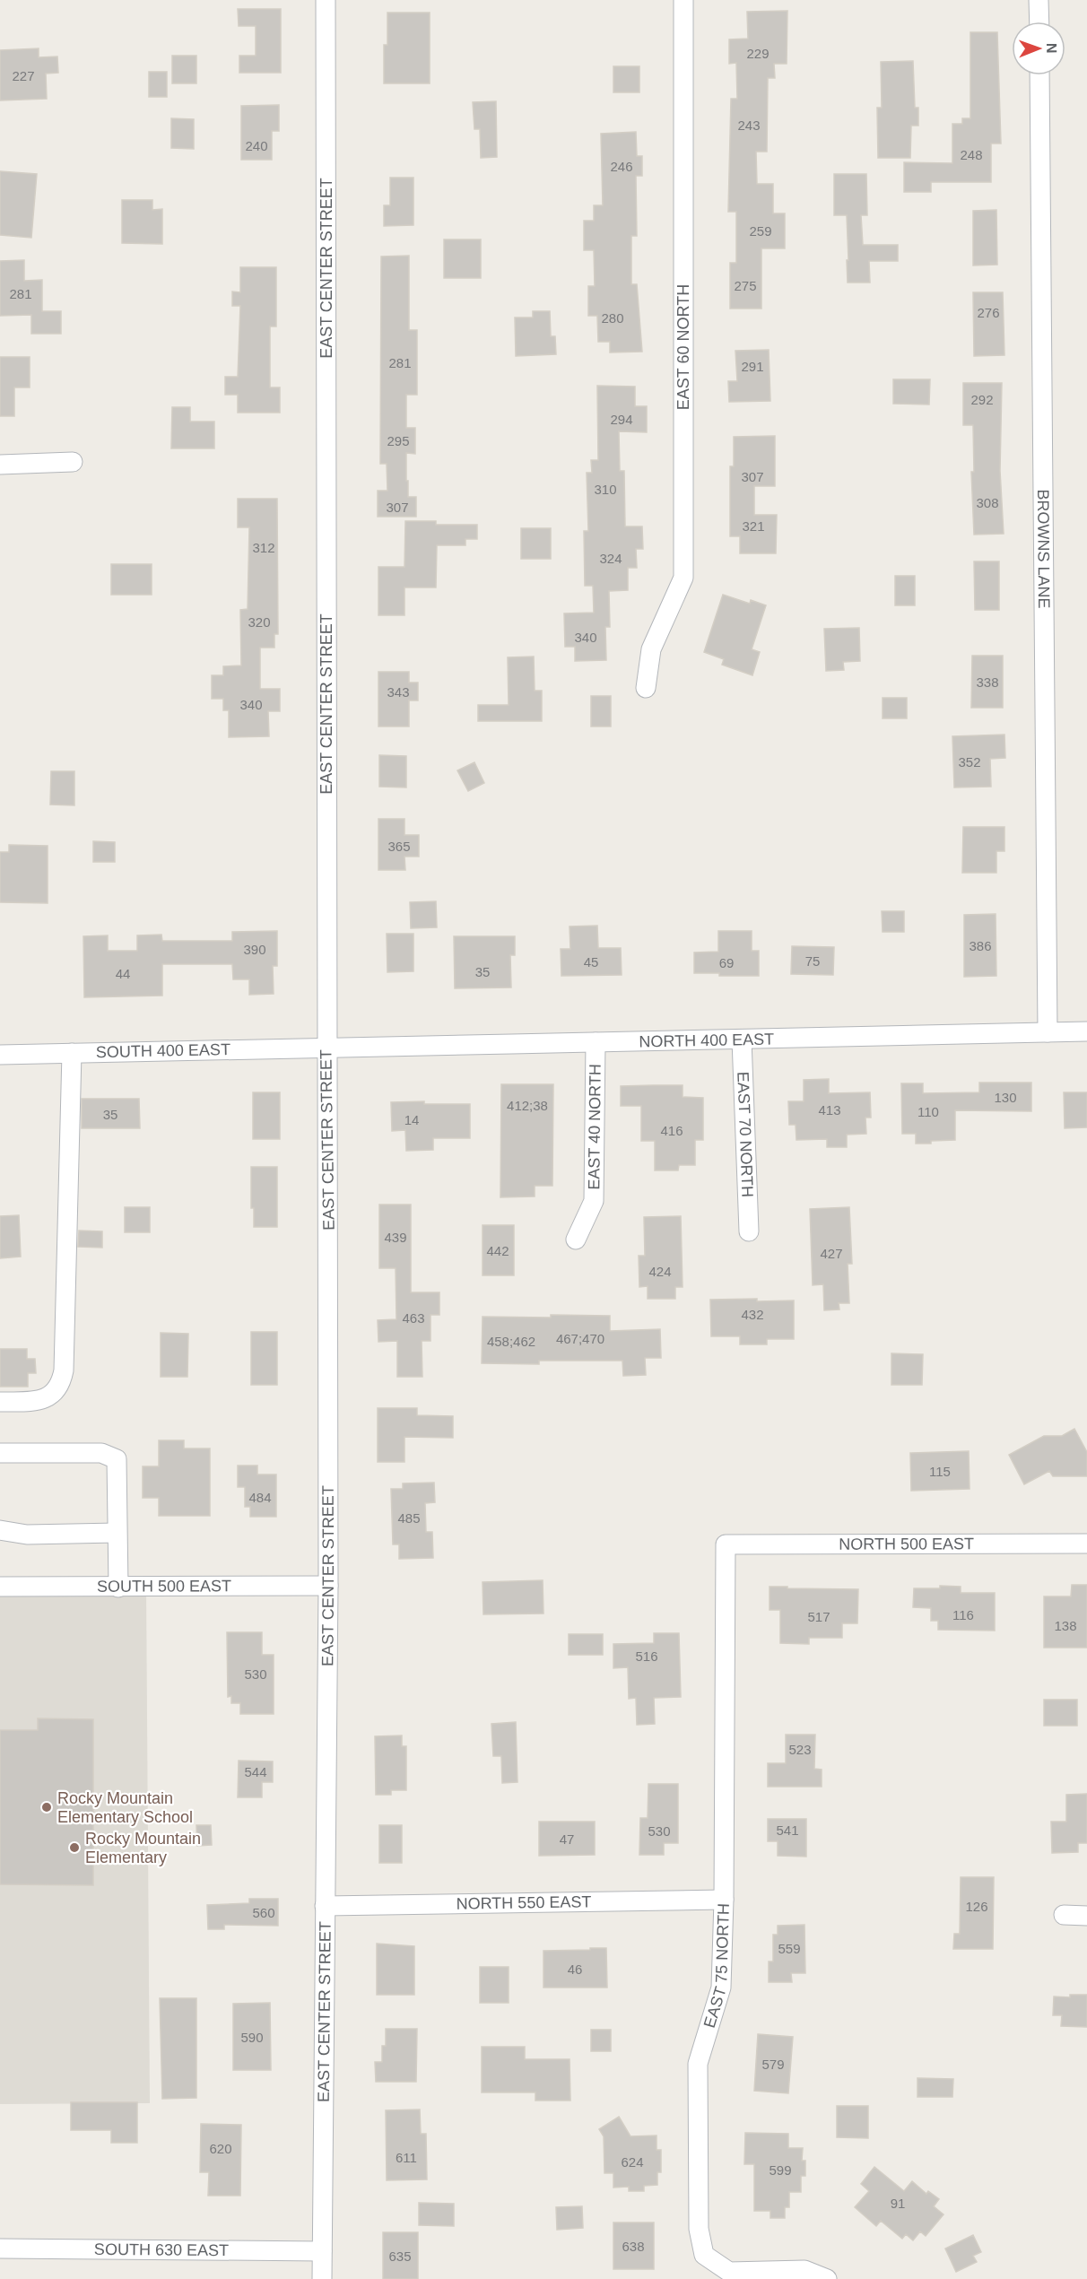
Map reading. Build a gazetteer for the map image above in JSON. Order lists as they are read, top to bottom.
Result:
{
  "streets": {
    "street": [
      "EAST CENTER STREET",
      "EAST 60 NORTH",
      "BROWNS LANE",
      "NORTH 400 EAST",
      "SOUTH 400 EAST",
      "EAST 40 NORTH",
      "EAST 70 NORTH",
      "NORTH 500 EAST",
      "SOUTH 500 EAST",
      "NORTH 550 EAST",
      "EAST 75 NORTH",
      "SOUTH 630 EAST"
    ]
  },
  "crossings": [
    ["EAST CENTER STREET", "NORTH 400 EAST"],
    ["EAST CENTER STREET", "SOUTH 400 EAST"],
    ["EAST CENTER STREET", "SOUTH 500 EAST"],
    ["EAST CENTER STREET", "NORTH 550 EAST"],
    ["EAST CENTER STREET", "SOUTH 630 EAST"],
    ["BROWNS LANE", "NORTH 400 EAST"],
    ["NORTH 400 EAST", "SOUTH 400 EAST"],
    ["NORTH 400 EAST", "EAST 40 NORTH"],
    ["NORTH 400 EAST", "EAST 70 NORTH"],
    ["NORTH 500 EAST", "EAST 75 NORTH"],
    ["NORTH 550 EAST", "EAST 75 NORTH"]
  ],
  "places": ["Rocky Mountain Elementary School", "Rocky Mountain Elementary"],
  "house_numbers": [
    "229",
    "227",
    "243",
    "240",
    "248",
    "246",
    "259",
    "275",
    "281",
    "276",
    "280",
    "281",
    "291",
    "292",
    "294",
    "295",
    "307",
    "310",
    "308",
    "307",
    "321",
    "312",
    "324",
    "320",
    "340",
    "338",
    "343",
    "340",
    "352",
    "365",
    "386",
    "390",
    "75",
    "45",
    "69",
    "35",
    "44",
    "130",
    "412;38",
    "413",
    "110",
    "35",
    "14",
    "416",
    "439",
    "442",
    "427",
    "424",
    "432",
    "463",
    "467;470",
    "458;462",
    "115",
    "484",
    "485",
    "116",
    "517",
    "138",
    "516",
    "530",
    "523",
    "544",
    "541",
    "530",
    "47",
    "126",
    "560",
    "559",
    "46",
    "590",
    "579",
    "620",
    "611",
    "624",
    "599",
    "91",
    "638",
    "635"
  ],
  "north": "right"
}
